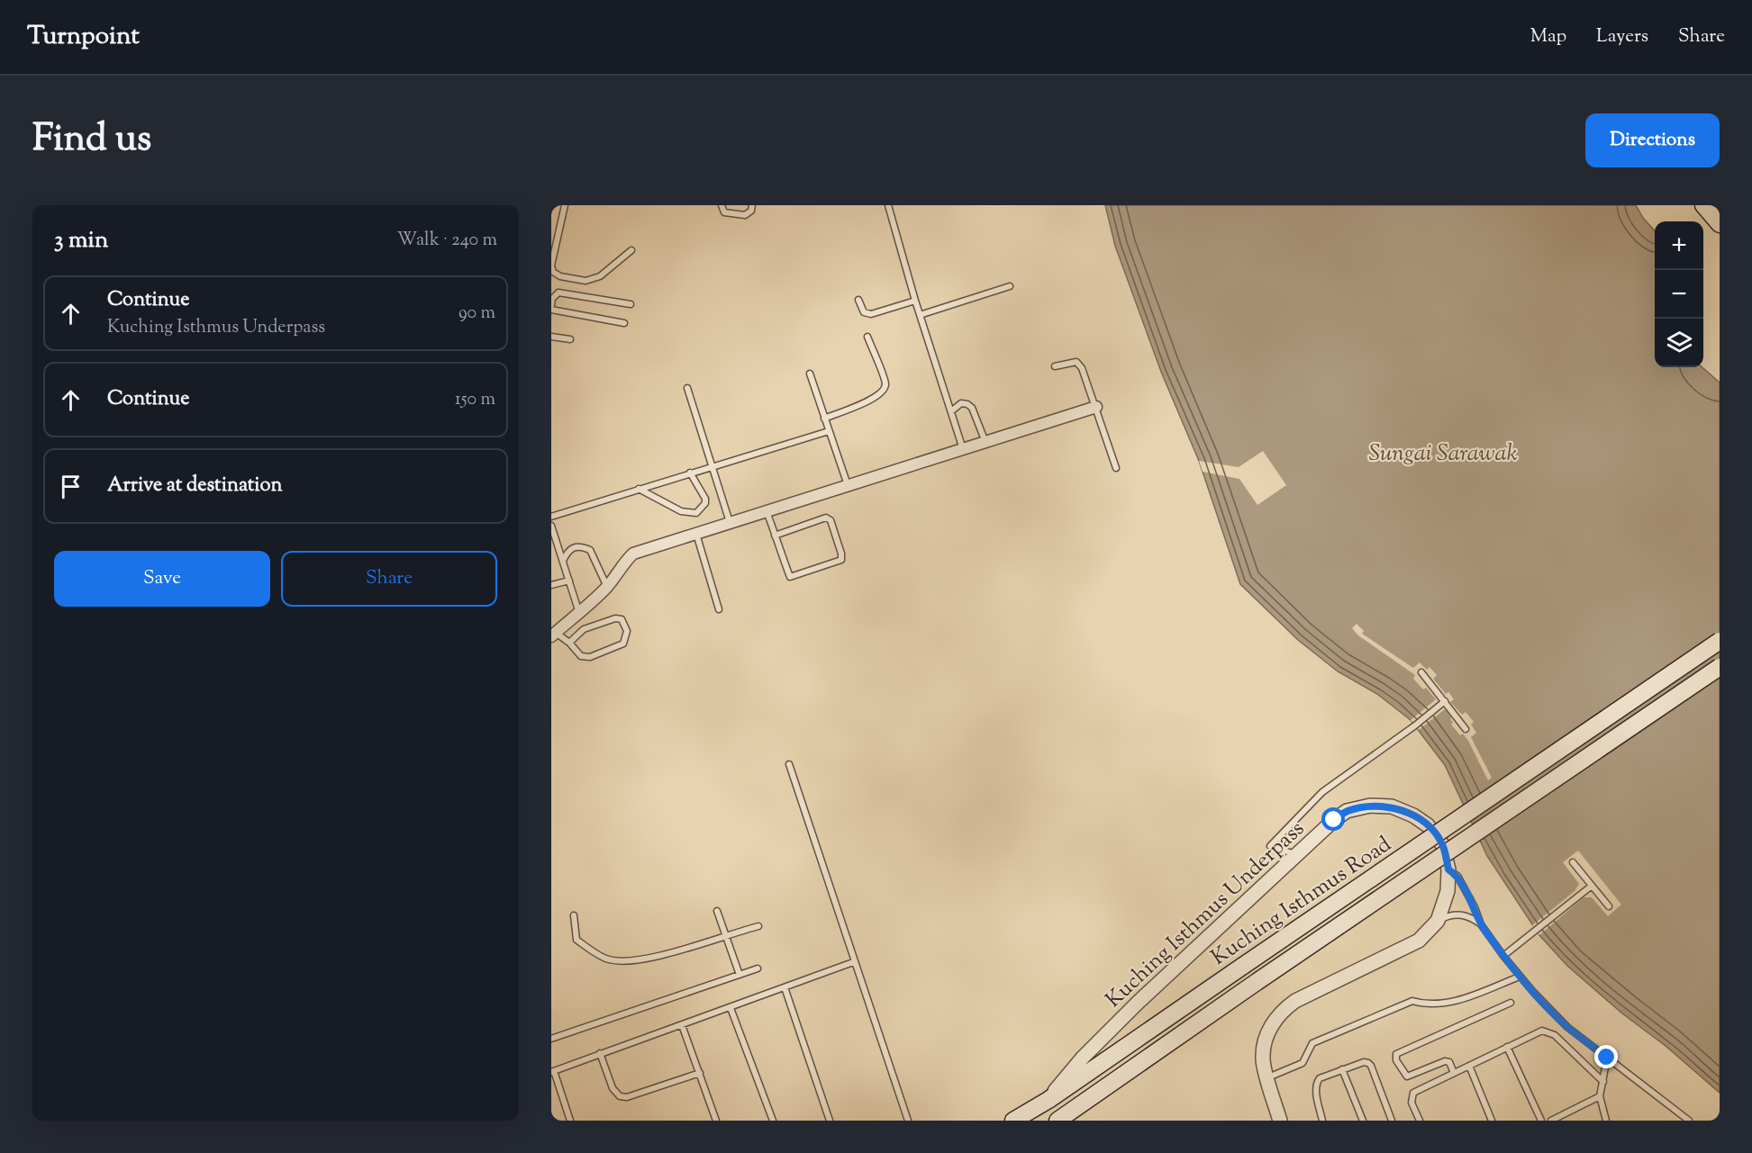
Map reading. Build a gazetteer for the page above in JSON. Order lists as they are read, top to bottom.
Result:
{
  "streets": {
    "main road": ["Kuching Isthmus Road"],
    "street": ["Kuching Isthmus Underpass"]
  },
  "crossings": [
    ["Kuching Isthmus Road", "Kuching Isthmus Underpass"]
  ],
  "water": ["Sungai Sarawak"],
  "page": {
    "header": "Turnpoint",
    "nav": ["Map", "Layers", "Share"],
    "title": "Find us",
    "buttons": [
      "Directions",
      ["Save", "Share"]
    ],
    "heading": ["3 min", "Walk · 240 m"],
    "map_buttons": ["+", "−"],
    "list": [
      ["Continue", "Kuching Isthmus Underpass", "90 m"],
      ["Continue", "150 m"],
      "Arrive at destination"
    ]
  }
}
